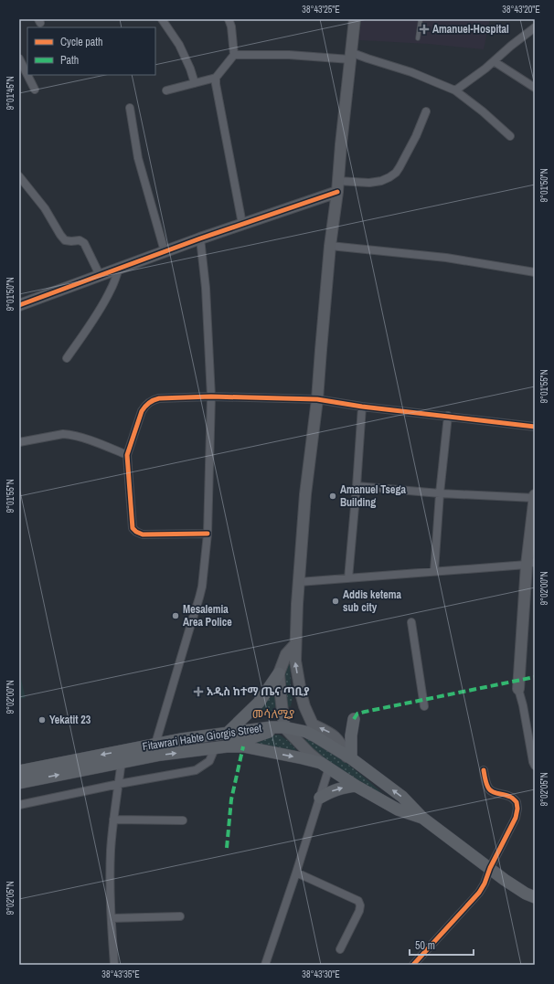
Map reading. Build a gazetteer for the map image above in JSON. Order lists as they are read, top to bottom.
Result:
{
  "streets": {
    "main road": ["Fitawrari Habte Giorgis Street"]
  },
  "districts": ["መሳለሚያ"],
  "places": {
    "health": ["Amanuel-Hospital", "አዲስ ከተማ ጤና ጣቢያ"],
    "other": [
      "Amanuel Tsega Building",
      "Addis ketema sub city",
      "Mesalemia Area Police",
      "Yekatit 23"
    ]
  },
  "legend": ["Cycle path", "Path"],
  "scale_bar": "50 m",
  "coordinates": [
    "38°43'25\"E",
    "38°43'20\"E",
    "9°01'45\"N",
    "9°01'50\"N",
    "9°01'55\"N",
    "9°02'00\"N",
    "9°02'05\"N",
    "38°43'35\"E",
    "38°43'30\"E"
  ]
}
